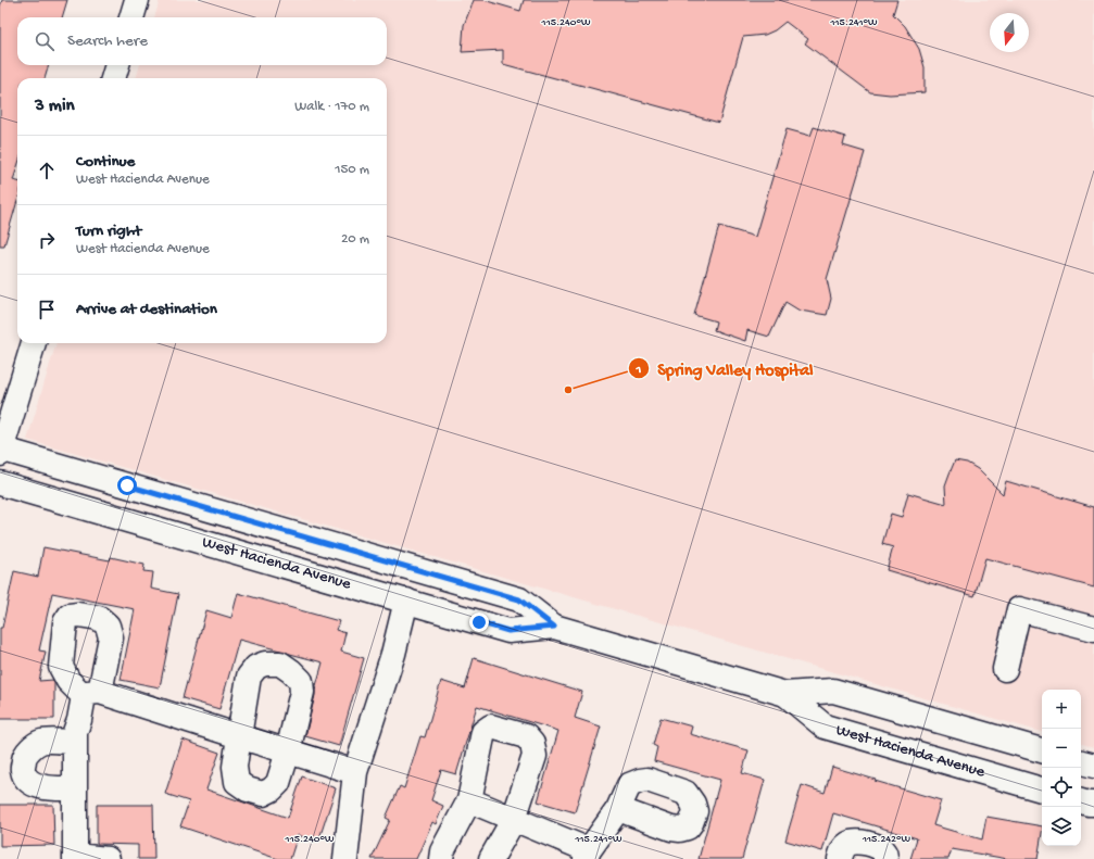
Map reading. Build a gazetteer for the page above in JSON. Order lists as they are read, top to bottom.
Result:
{
  "streets": {
    "main road": ["West Hacienda Avenue"]
  },
  "places": ["Spring Valley Hospital"],
  "north": "bottom",
  "page": {
    "search": "Search here",
    "heading": ["3 min", "Walk · 170 m"],
    "list": [
      ["Continue", "West Hacienda Avenue", "150 m"],
      ["Turn right", "West Hacienda Avenue", "20 m"],
      "Arrive at destination"
    ],
    "map_buttons": ["+", "−"]
  },
  "coordinates": ["115.240°W", "115.241°W", "115.242°W"]
}
